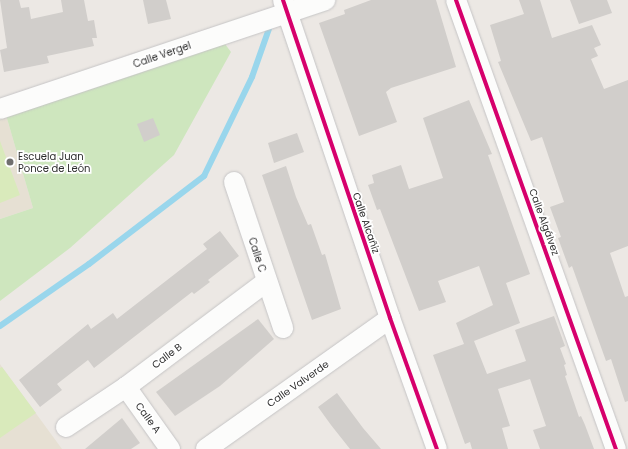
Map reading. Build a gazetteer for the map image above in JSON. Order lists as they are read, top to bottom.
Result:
{
  "streets": {
    "street": [
      "Calle Vergel",
      "Calle Algálvez",
      "Calle Alcañiz",
      "Calle C",
      "Calle B",
      "Calle Valverde",
      "Calle A"
    ]
  },
  "crossings": [
    ["Calle Vergel", "Calle Alcañiz"],
    ["Calle Alcañiz", "Calle Valverde"],
    ["Calle C", "Calle B"],
    ["Calle B", "Calle A"]
  ],
  "places": ["Escuela Juan Ponce de León"]
}
